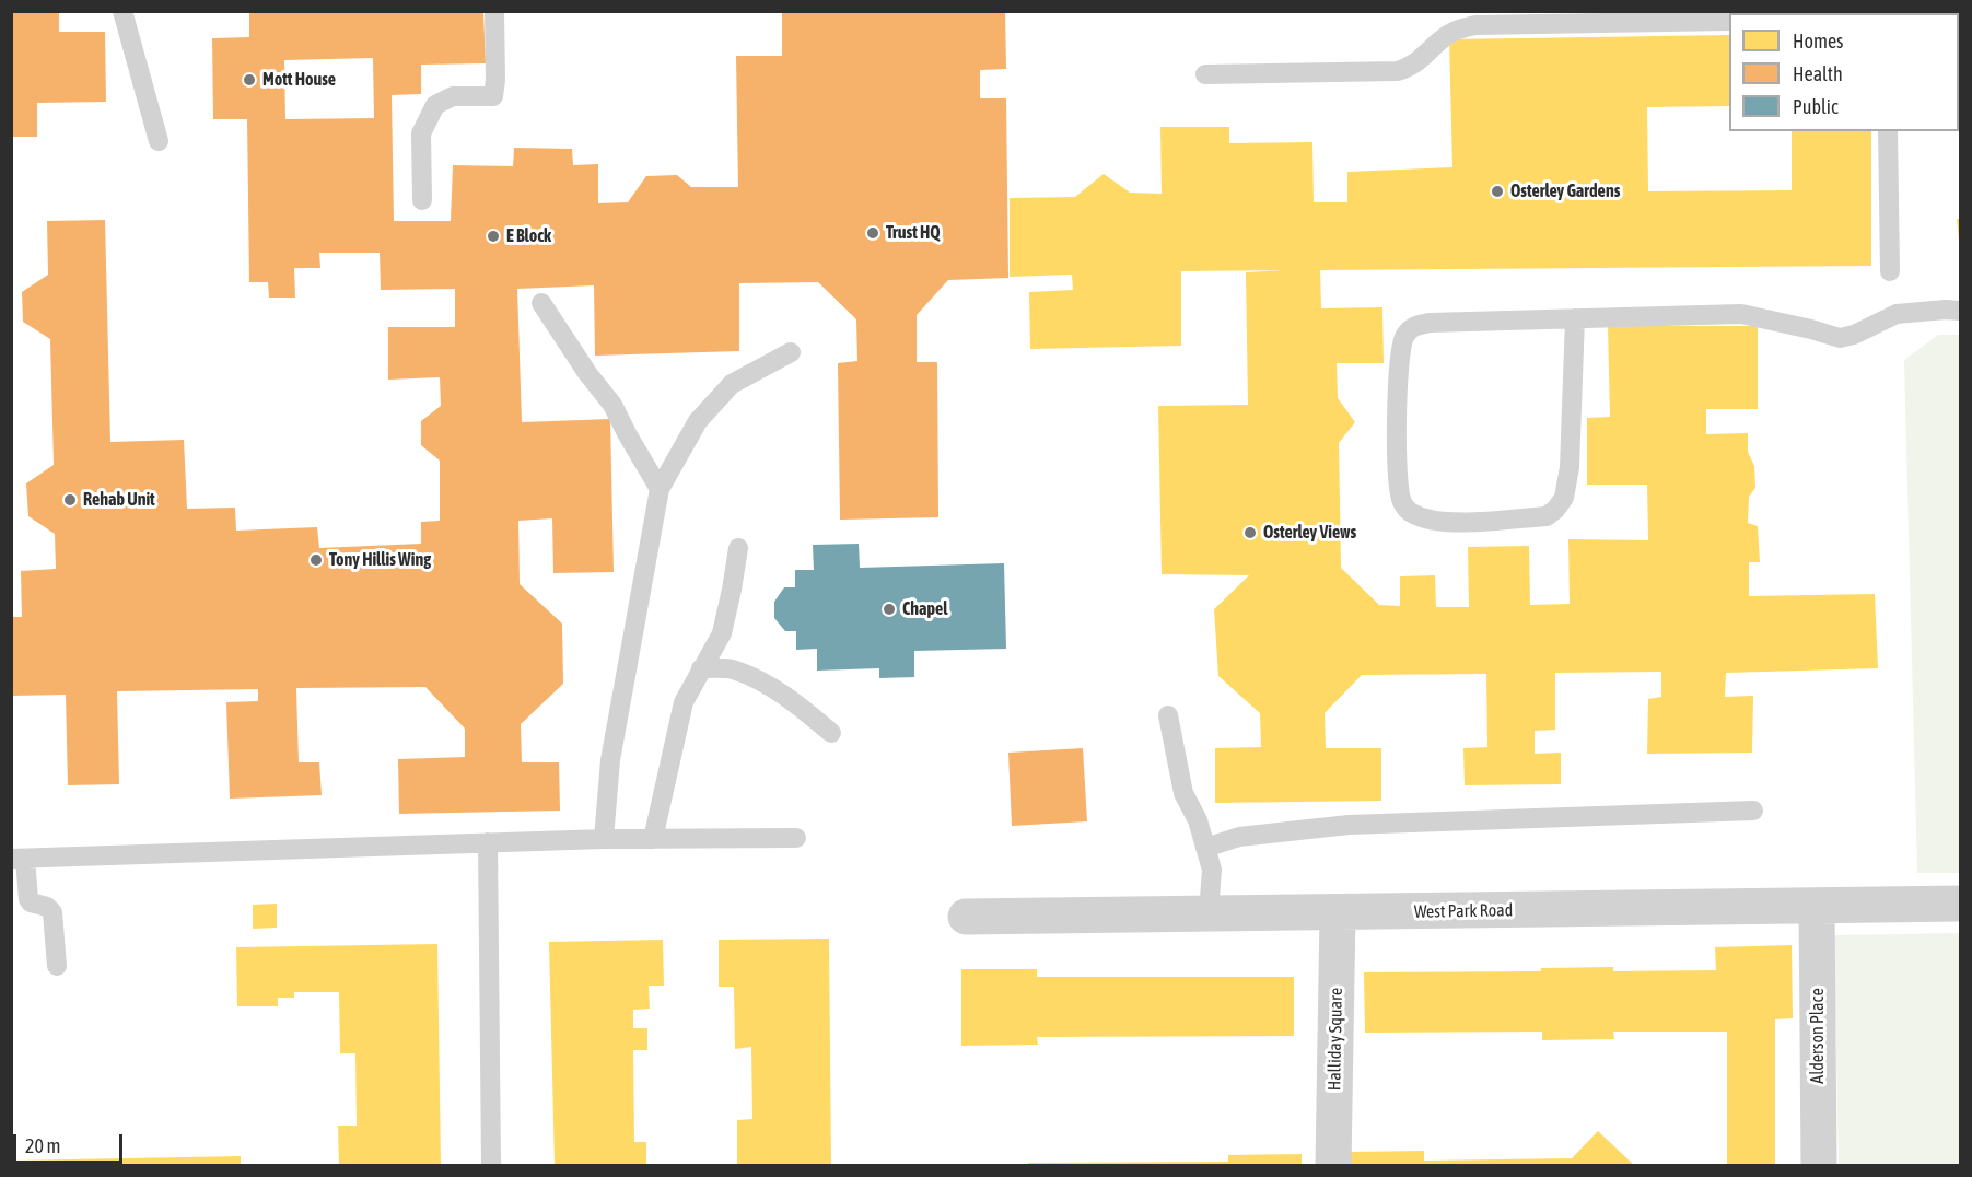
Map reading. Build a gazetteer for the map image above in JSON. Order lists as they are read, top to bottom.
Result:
{
  "streets": {
    "street": ["West Park Road", "Alderson Place", "Halliday Square"]
  },
  "crossings": [
    ["West Park Road", "Alderson Place"],
    ["West Park Road", "Halliday Square"]
  ],
  "places": [
    "Mott House",
    "Osterley Gardens",
    "Trust HQ",
    "E Block",
    "Rehab Unit",
    "Osterley Views",
    "Tony Hillis Wing",
    "Chapel"
  ],
  "legend": ["Homes", "Health", "Public"],
  "scale_bar": "20 m"
}
